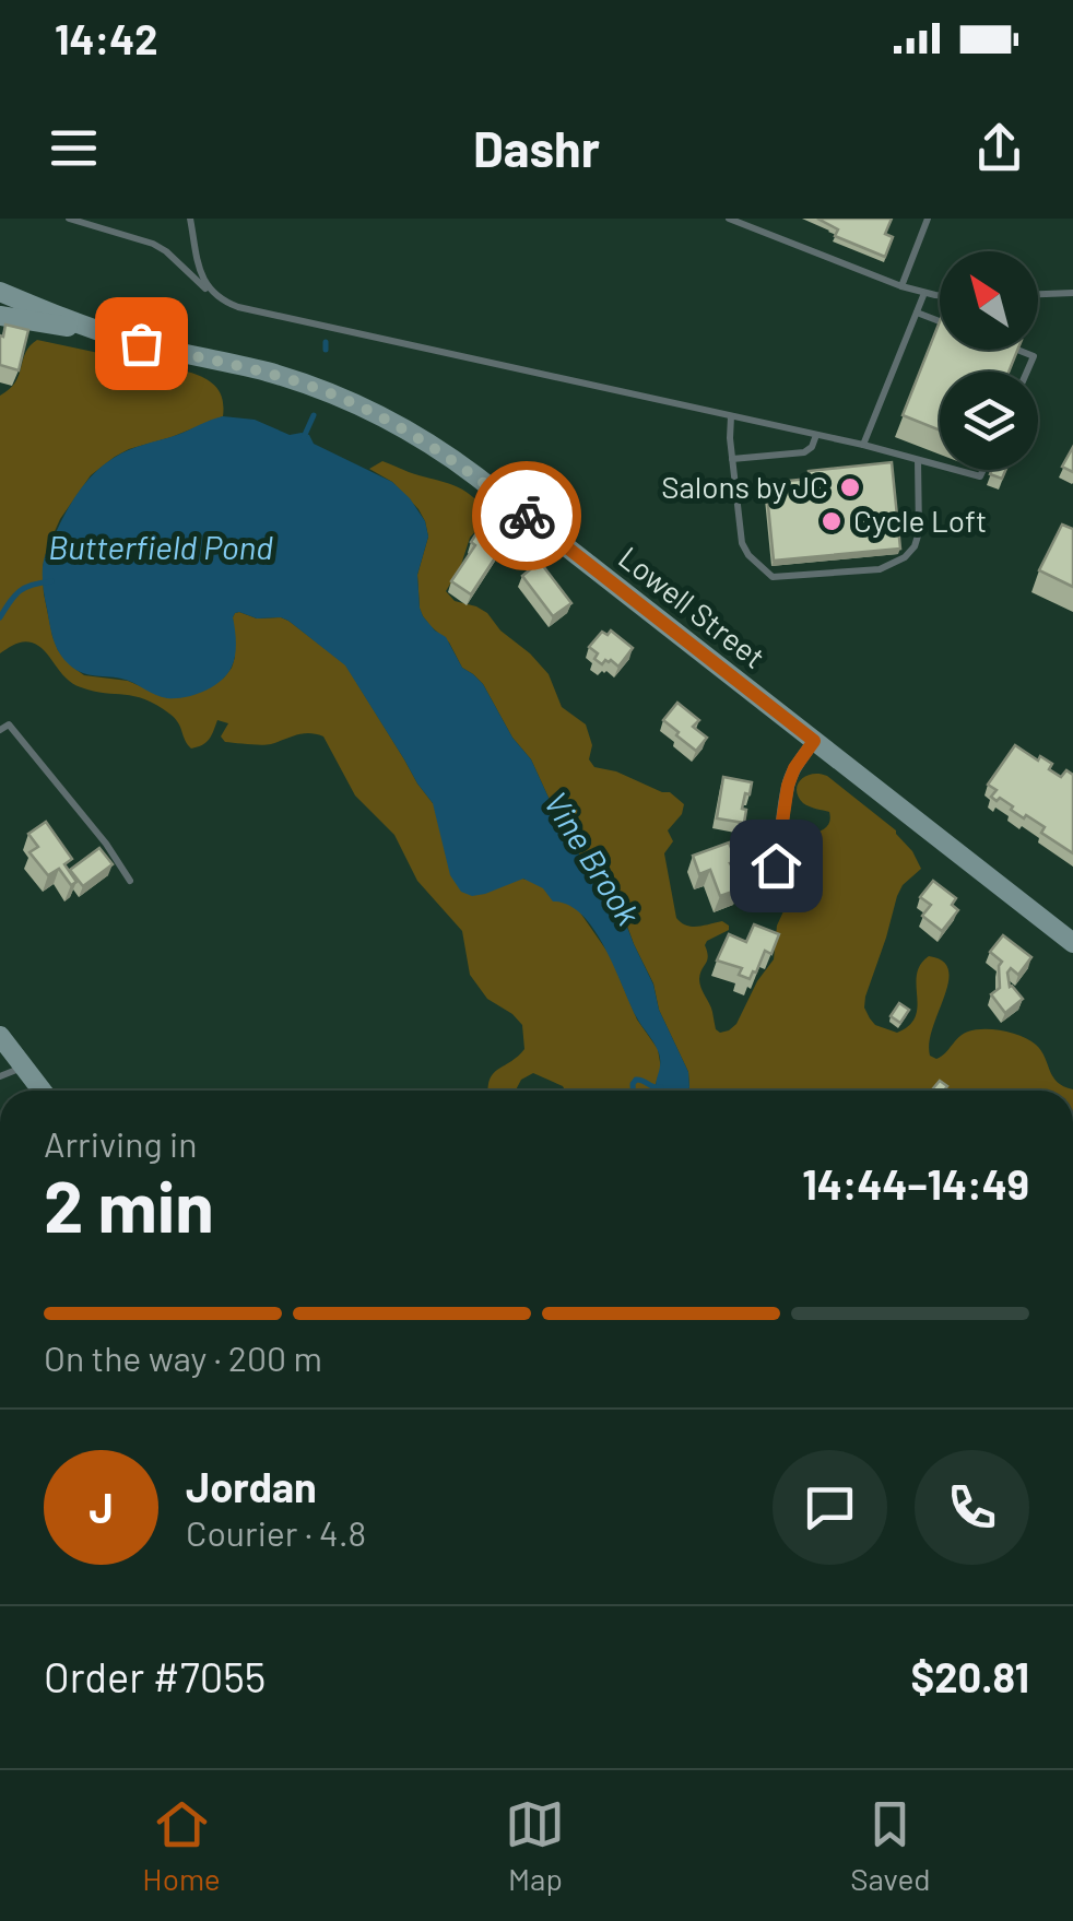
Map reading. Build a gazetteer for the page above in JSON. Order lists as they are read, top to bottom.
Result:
{
  "streets": {
    "main road": ["Lowell Street"]
  },
  "water": ["Butterfield Pond", "Vine Brook"],
  "places": ["Salons by JC", "Cycle Loft"],
  "north": "top left",
  "page": {
    "status": "14:42",
    "header": "Dashr",
    "heading": ["2 min", "Arriving in", "14:44–14:49"],
    "panel": [
      "Jordan",
      "Courier · 4.8",
      "Order #7055",
      "$20.81"
    ],
    "bar": "On the way · 200 m",
    "round": "J",
    "tabs": ["Home", "Map", "Saved"]
  }
}
